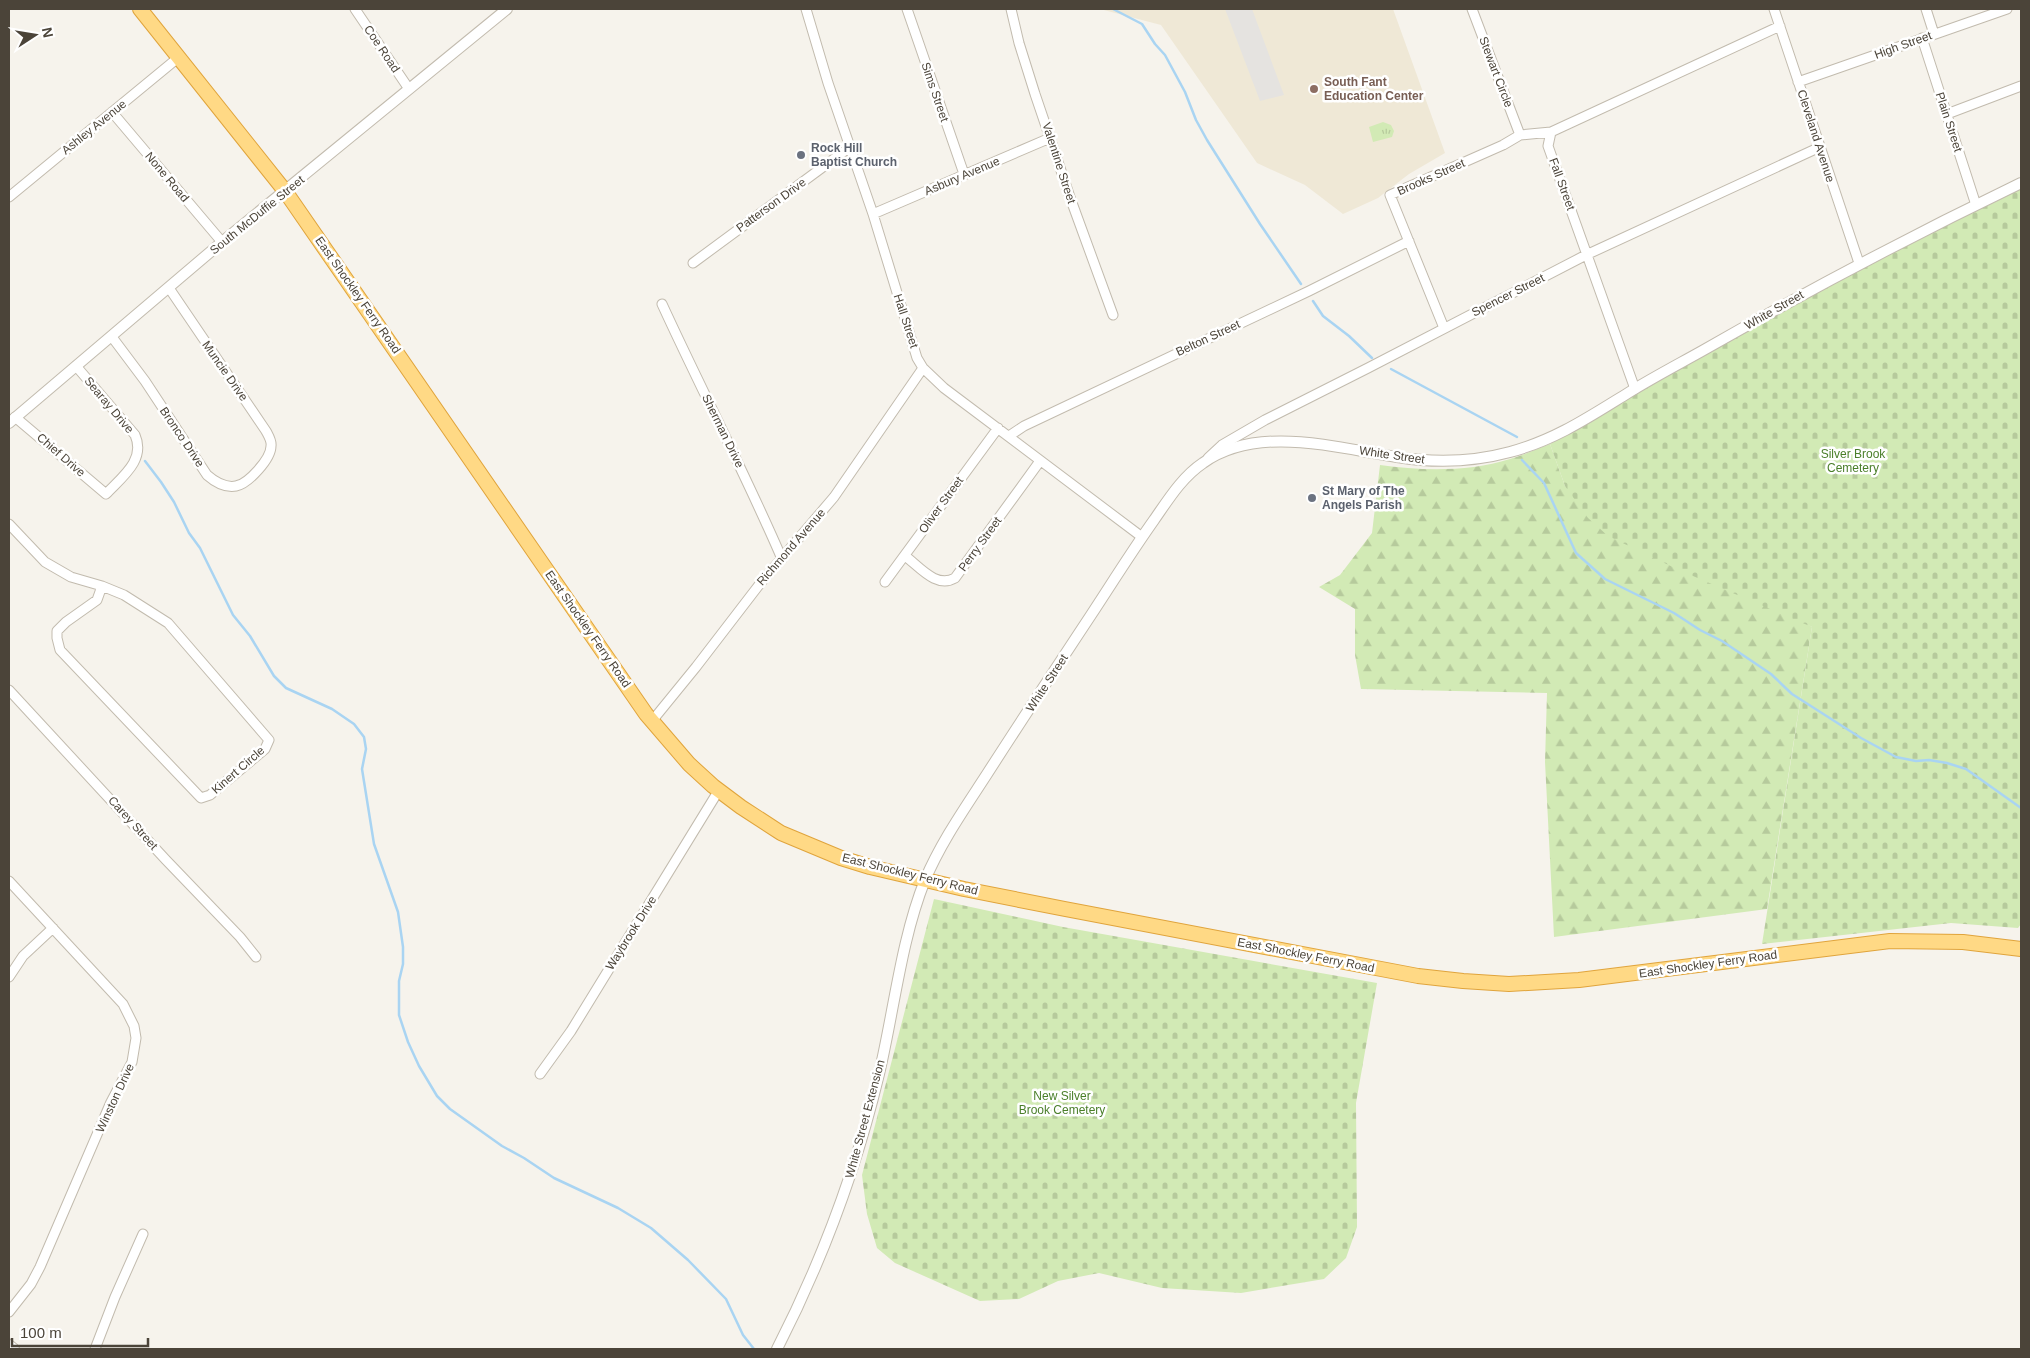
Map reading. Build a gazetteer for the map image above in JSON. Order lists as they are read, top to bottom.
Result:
{
  "streets": {
    "highway": ["East Shockley Ferry Road"],
    "street": [
      "High Street",
      "Coe Road",
      "Stewart Circle",
      "Sims Street",
      "Plain Street",
      "Ashley Avenue",
      "Cleveland Avenue",
      "Valentine Street",
      "Asbury Avenue",
      "None Road",
      "Brooks Street",
      "Fall Street",
      "Patterson Drive",
      "South McDuffie Street",
      "Spencer Street",
      "White Street",
      "Hall Street",
      "Belton Street",
      "Muncie Drive",
      "Searay Drive",
      "Sherman Drive",
      "Bronco Drive",
      "Chief Drive",
      "Oliver Street",
      "Perry Street",
      "Richmond Avenue",
      "Kinert Circle",
      "Carey Street",
      "Waybrook Drive",
      "Winston Drive",
      "White Street Extension"
    ]
  },
  "crossings": [
    ["High Street", "Plain Street"],
    ["High Street", "Cleveland Avenue"],
    ["Coe Road", "South McDuffie Street"],
    ["Stewart Circle", "Brooks Street"],
    ["Sims Street", "Asbury Avenue"],
    ["Plain Street", "White Street"],
    ["Ashley Avenue", "None Road"],
    ["Ashley Avenue", "East Shockley Ferry Road"],
    ["Cleveland Avenue", "Spencer Street"],
    ["Cleveland Avenue", "White Street"],
    ["Valentine Street", "Asbury Avenue"],
    ["Asbury Avenue", "Hall Street"],
    ["None Road", "South McDuffie Street"],
    ["Brooks Street", "Fall Street"],
    ["Brooks Street", "Spencer Street"],
    ["Brooks Street", "Belton Street"],
    ["Fall Street", "Spencer Street"],
    ["Fall Street", "White Street"],
    ["Patterson Drive", "Hall Street"],
    ["South McDuffie Street", "East Shockley Ferry Road"],
    ["South McDuffie Street", "Muncie Drive"],
    ["South McDuffie Street", "Searay Drive"],
    ["South McDuffie Street", "Bronco Drive"],
    ["South McDuffie Street", "Chief Drive"],
    ["East Shockley Ferry Road", "White Street"],
    ["East Shockley Ferry Road", "Richmond Avenue"],
    ["East Shockley Ferry Road", "Waybrook Drive"],
    ["East Shockley Ferry Road", "White Street Extension"],
    ["Spencer Street", "White Street"],
    ["White Street", "Hall Street"],
    ["White Street", "White Street Extension"],
    ["Hall Street", "Belton Street"],
    ["Hall Street", "Oliver Street"],
    ["Hall Street", "Perry Street"],
    ["Hall Street", "Richmond Avenue"],
    ["Muncie Drive", "Bronco Drive"],
    ["Searay Drive", "Chief Drive"],
    ["Sherman Drive", "Richmond Avenue"],
    ["Oliver Street", "Perry Street"]
  ],
  "parks": ["Silver Brook Cemetery", "New Silver Brook Cemetery"],
  "places": ["South Fant Education Center", "Rock Hill Baptist Church", "St Mary of The Angels Parish"],
  "scale_bar": "100 m",
  "north": "right"
}
